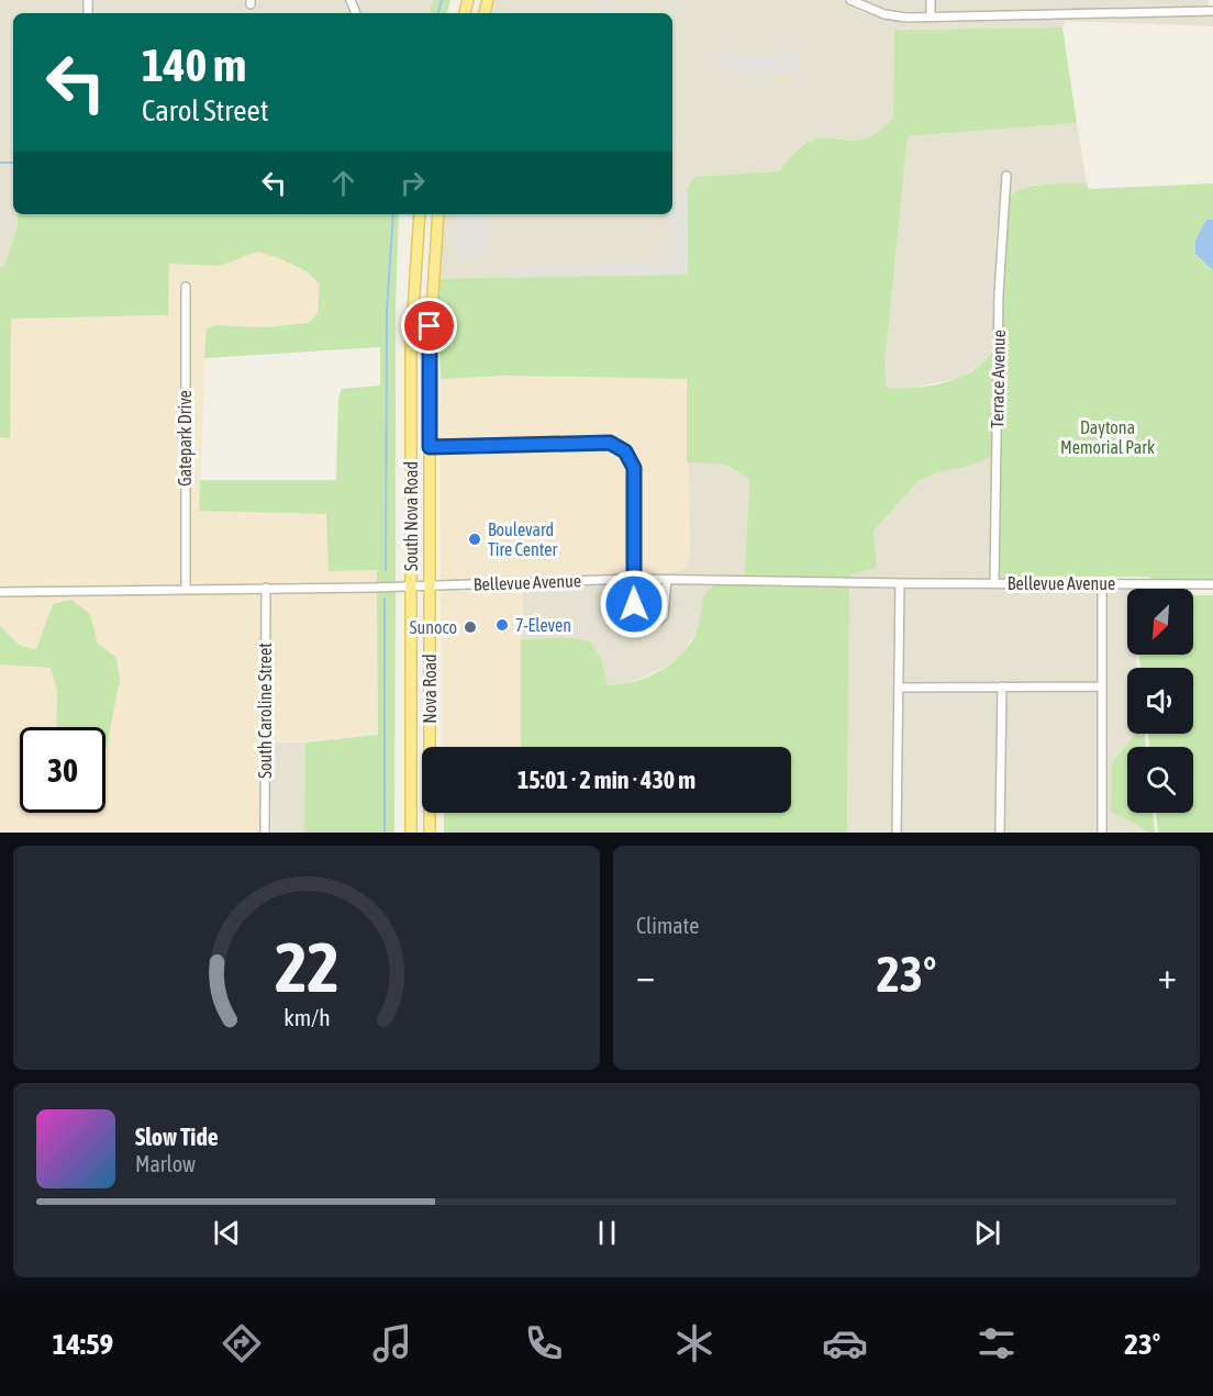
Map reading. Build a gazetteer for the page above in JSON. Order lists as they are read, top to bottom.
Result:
{
  "streets": {
    "main road": ["South Nova Road", "Nova Road"],
    "street": [
      "Terrace Avenue",
      "Gatepark Drive",
      "Bellevue Avenue",
      "South Caroline Street"
    ]
  },
  "crossings": [
    ["Terrace Avenue", "Bellevue Avenue"],
    ["Gatepark Drive", "Bellevue Avenue"],
    ["South Nova Road", "Bellevue Avenue"],
    ["South Nova Road", "Nova Road"],
    ["Bellevue Avenue", "Nova Road"],
    ["Bellevue Avenue", "South Caroline Street"]
  ],
  "parks": ["Daytona Memorial Park"],
  "places": ["Boulevard Tire Center", "7-Eleven", "Sunoco"],
  "north": "bottom left",
  "page": {
    "turn": ["140 m", "Carol Street"],
    "limit": "30",
    "trip": "15:01 · 2 min · 430 m",
    "tile": "Climate",
    "heat": ["−", "23°", "+"],
    "song": ["Slow Tide", "Marlow"],
    "tabs": ["14:59", "23°"],
    "gauge": ["22", "km/h"]
  }
}
